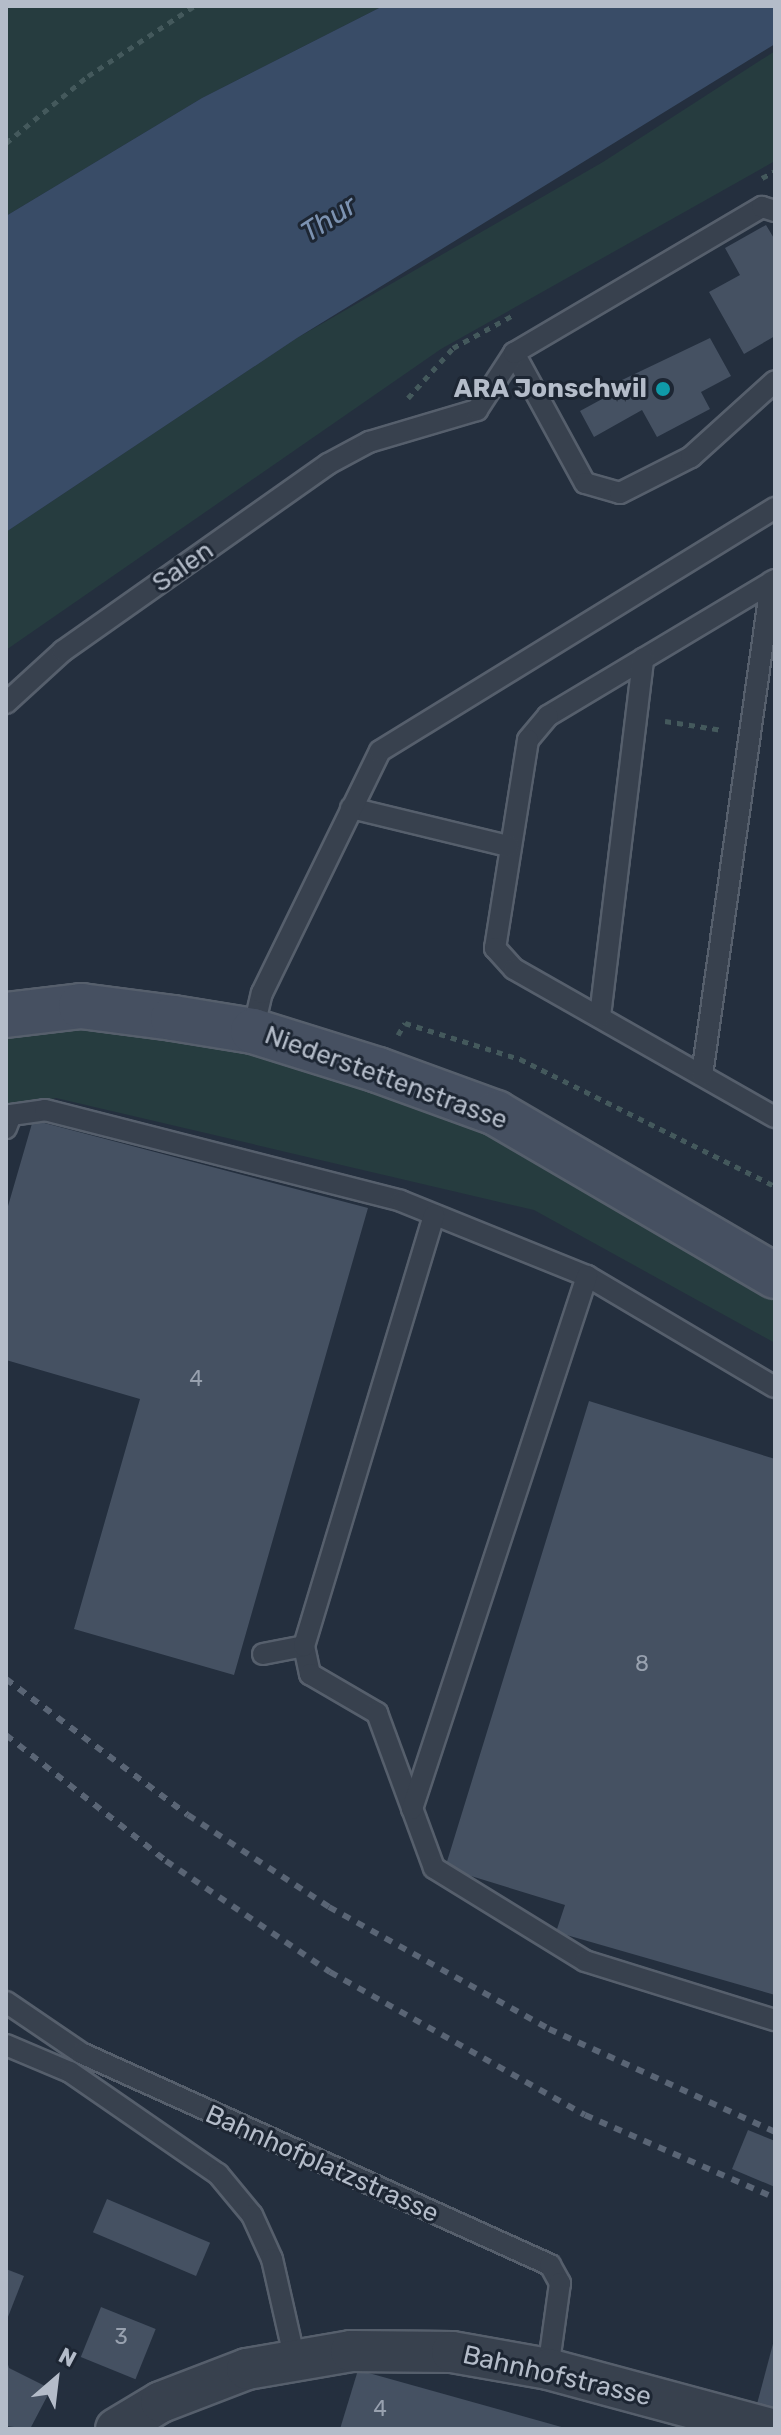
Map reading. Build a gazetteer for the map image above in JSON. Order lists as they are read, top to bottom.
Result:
{
  "streets": {
    "street": ["Niederstettenstrasse", "Bahnhofstrasse"],
    "lane": ["Salen", "Bahnhofplatzstrasse"]
  },
  "crossings": [
    ["Bahnhofplatzstrasse", "Bahnhofstrasse"]
  ],
  "water": ["Thur"],
  "places": ["ARA Jonschwil"],
  "house_numbers": [
    "4",
    "8",
    "3",
    "4"
  ],
  "north": "top right"
}
